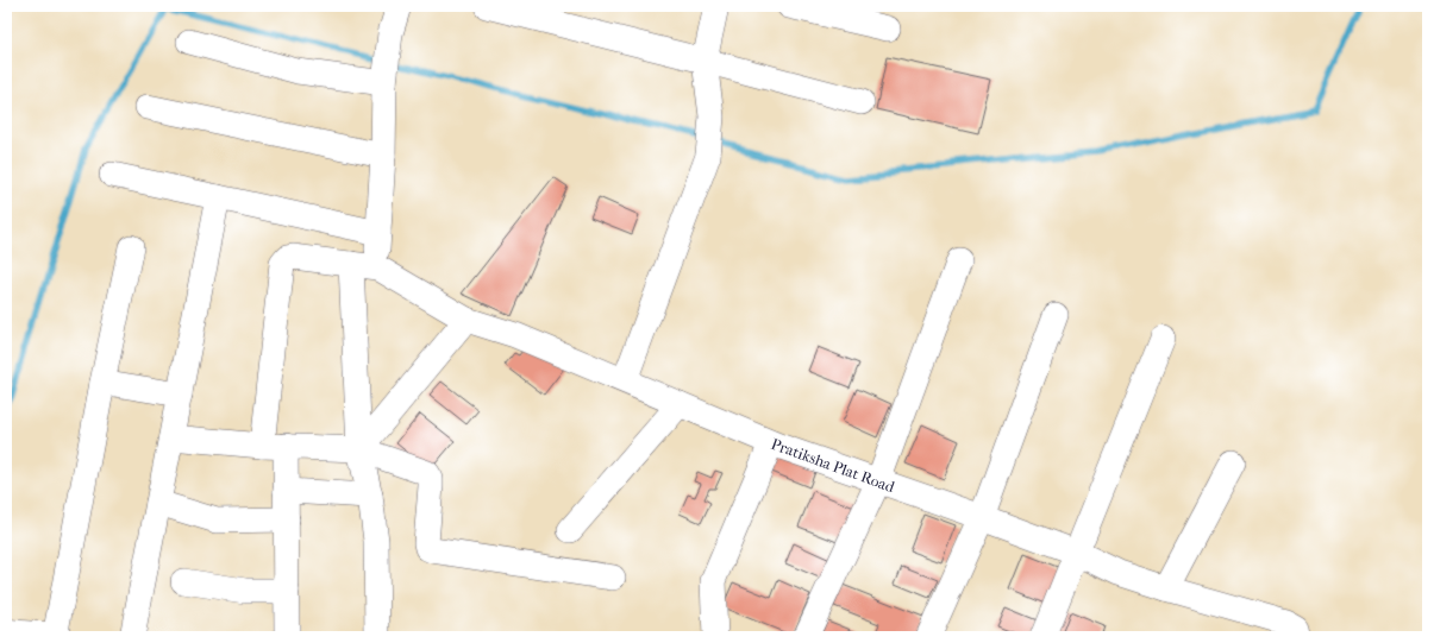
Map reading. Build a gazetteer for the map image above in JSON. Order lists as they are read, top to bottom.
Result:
{
  "streets": {
    "street": ["Pratiksha Plat Road"]
  }
}
